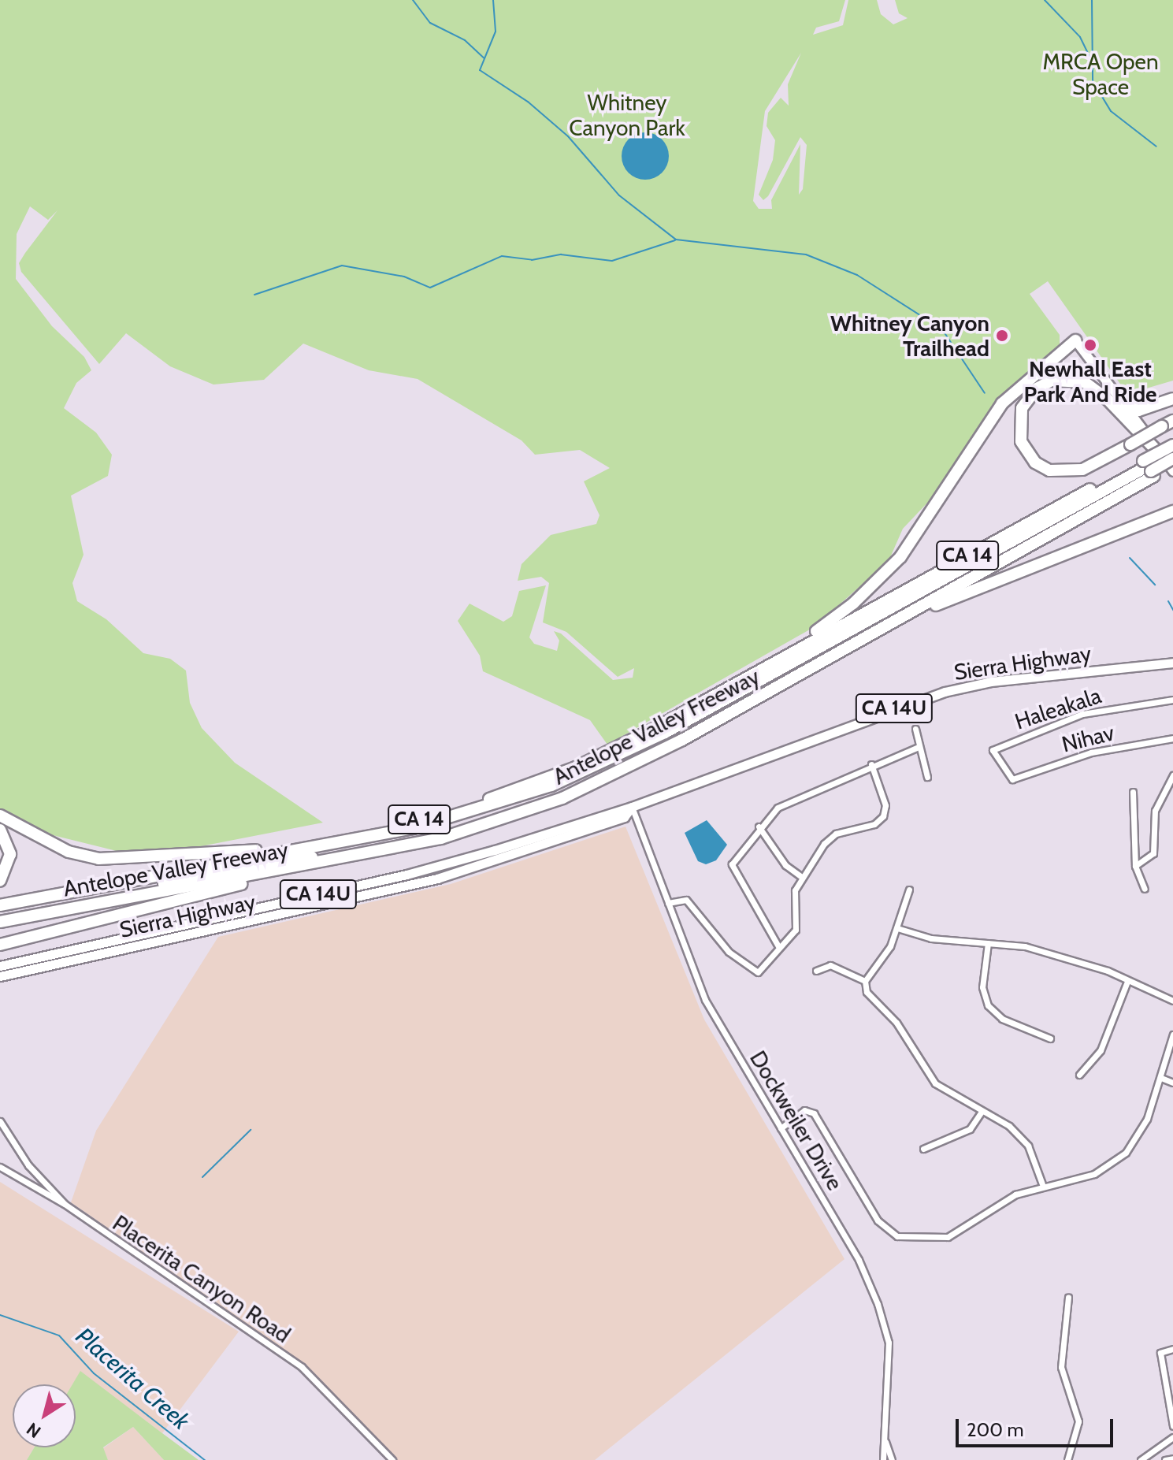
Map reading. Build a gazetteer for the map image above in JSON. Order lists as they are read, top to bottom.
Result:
{
  "streets": {
    "highway": ["CA 14", "Antelope Valley Freeway"],
    "main road": ["Sierra Highway", "CA 14U"],
    "street": [
      "Haleakala",
      "Nihav",
      "Dockweiler Drive",
      "Placerita Canyon Road"
    ]
  },
  "crossings": [
    ["Sierra Highway", "Dockweiler Drive"],
    ["Haleakala", "Nihav"]
  ],
  "water": ["Placerita Creek"],
  "parks": ["MRCA Open Space", "Whitney Canyon Park"],
  "places": ["Whitney Canyon Trailhead", "Newhall East Park And Ride"],
  "scale_bar": "200 m",
  "north": "bottom left"
}
